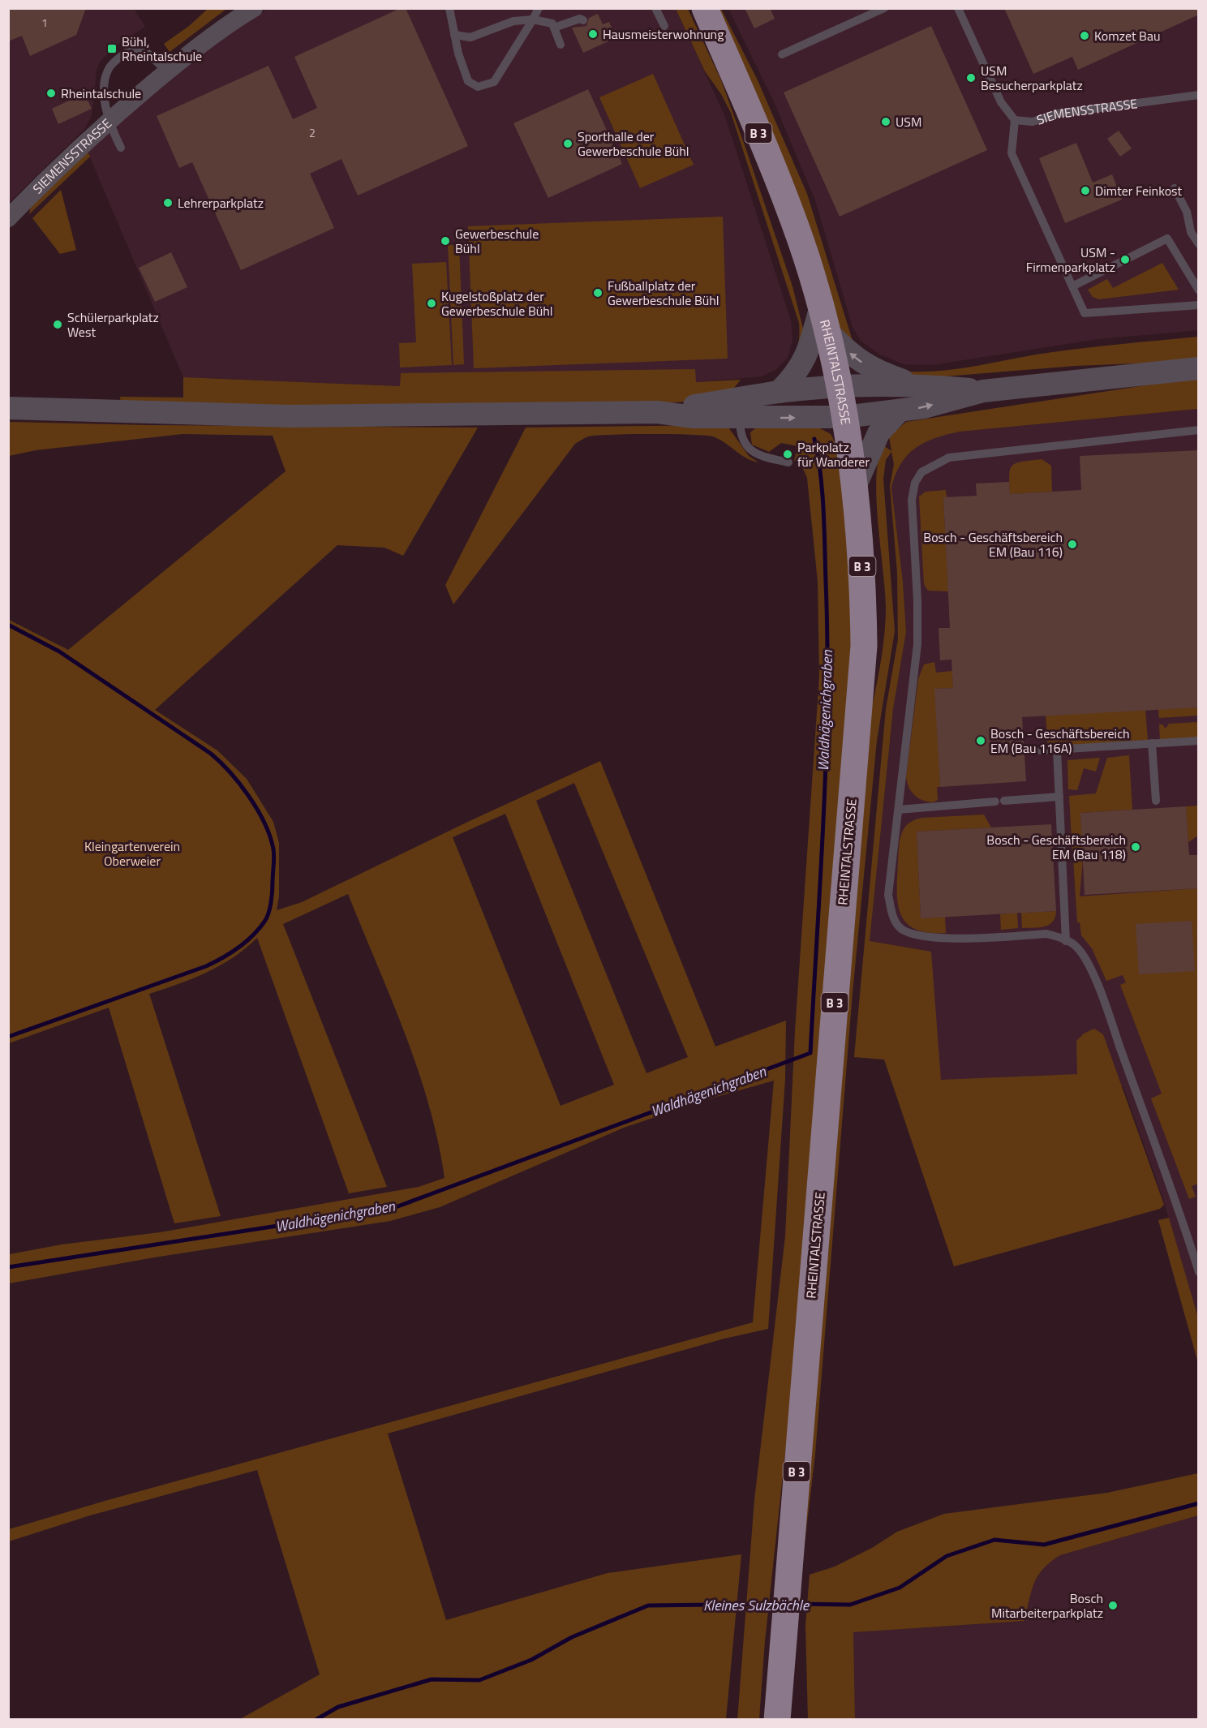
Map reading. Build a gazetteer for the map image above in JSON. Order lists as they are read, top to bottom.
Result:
{
  "streets": {
    "main road": ["B 3", "RHEINTALSTRASSE"],
    "street": ["SIEMENSSTRASSE"]
  },
  "water": ["Waldhägenichgraben", "Kleines Sulzbächle"],
  "parks": ["Kleingartenverein Oberweier"],
  "places": {
    "other": [
      "Hausmeisterwohnung",
      "Komzet Bau",
      "USM Besucherparkplatz",
      "Rheintalschule",
      "USM",
      "Sporthalle der Gewerbeschule Bühl",
      "Dimter Feinkost",
      "Lehrerparkplatz",
      "Gewerbeschule Bühl",
      "USM - Firmenparkplatz",
      "Fußballplatz der Gewerbeschule Bühl",
      "Kugelstoßplatz der Gewerbeschule Bühl",
      "Schülerparkplatz West",
      "Parkplatz für Wanderer",
      "Bosch - Geschäftsbereich EM (Bau 116)",
      "Bosch - Geschäftsbereich EM (Bau 116A)",
      "Bosch - Geschäftsbereich EM (Bau 118)",
      "Bosch Mitarbeiterparkplatz"
    ],
    "transit": ["Bühl, Rheintalschule"]
  },
  "house_numbers": ["1", "2"]
}
